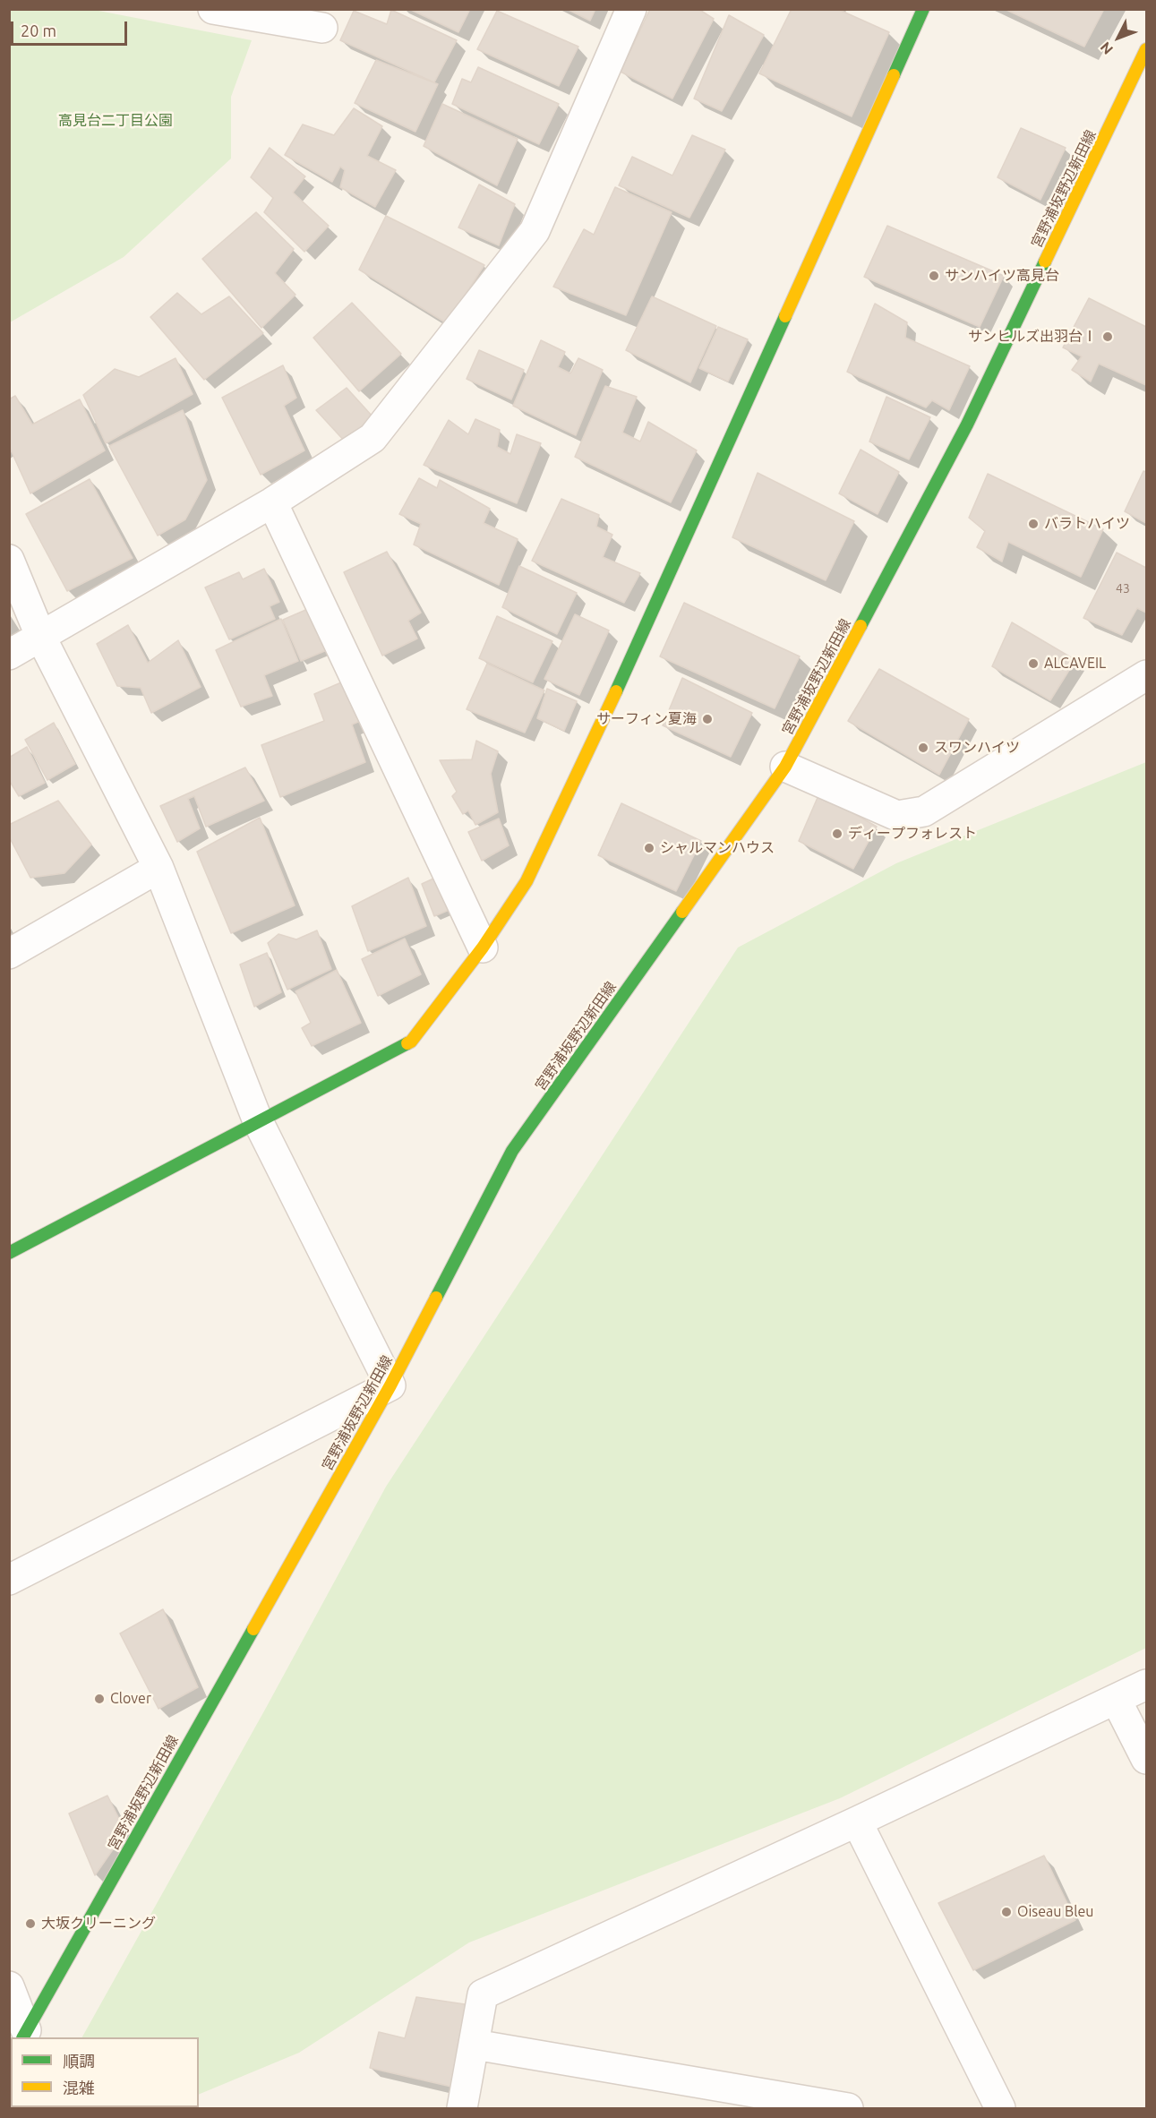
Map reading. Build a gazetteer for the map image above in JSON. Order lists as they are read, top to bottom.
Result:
{
  "streets": {
    "main road": ["宮野浦坂野辺新田線"]
  },
  "parks": ["高見台二丁目公園"],
  "places": [
    "サンハイツ高見台",
    "サンヒルズ出羽台Ⅰ",
    "バラトハイツ",
    "ALCAVEIL",
    "サーフィン夏海",
    "スワンハイツ",
    "ディープフォレスト",
    "シャルマンハウス",
    "Clover",
    "Oiseau Bleu",
    "大坂クリーニング"
  ],
  "house_numbers": ["43"],
  "legend": ["順調", "混雑"],
  "scale_bar": "20 m",
  "north": "bottom left"
}
